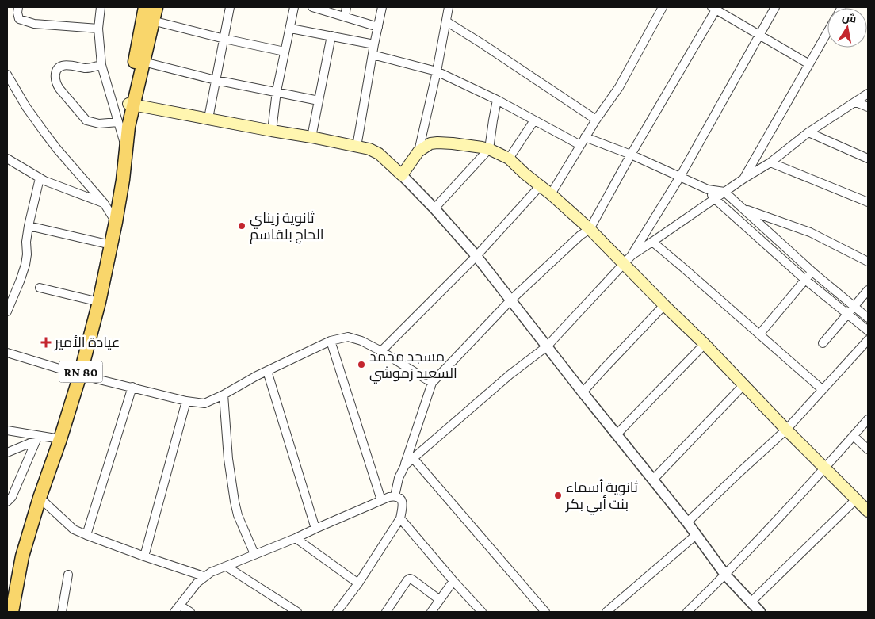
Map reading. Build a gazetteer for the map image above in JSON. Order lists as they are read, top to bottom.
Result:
{
  "streets": {
    "main road": ["RN 80"]
  },
  "places": {
    "other": ["ثانوية زيناي الحاج بلقاسم", "مسجد محمد السعيد زموشي", "ثانوية أسماء بنت أبي بكر"],
    "health": ["عيادة الأمير"]
  },
  "north": "top"
}
